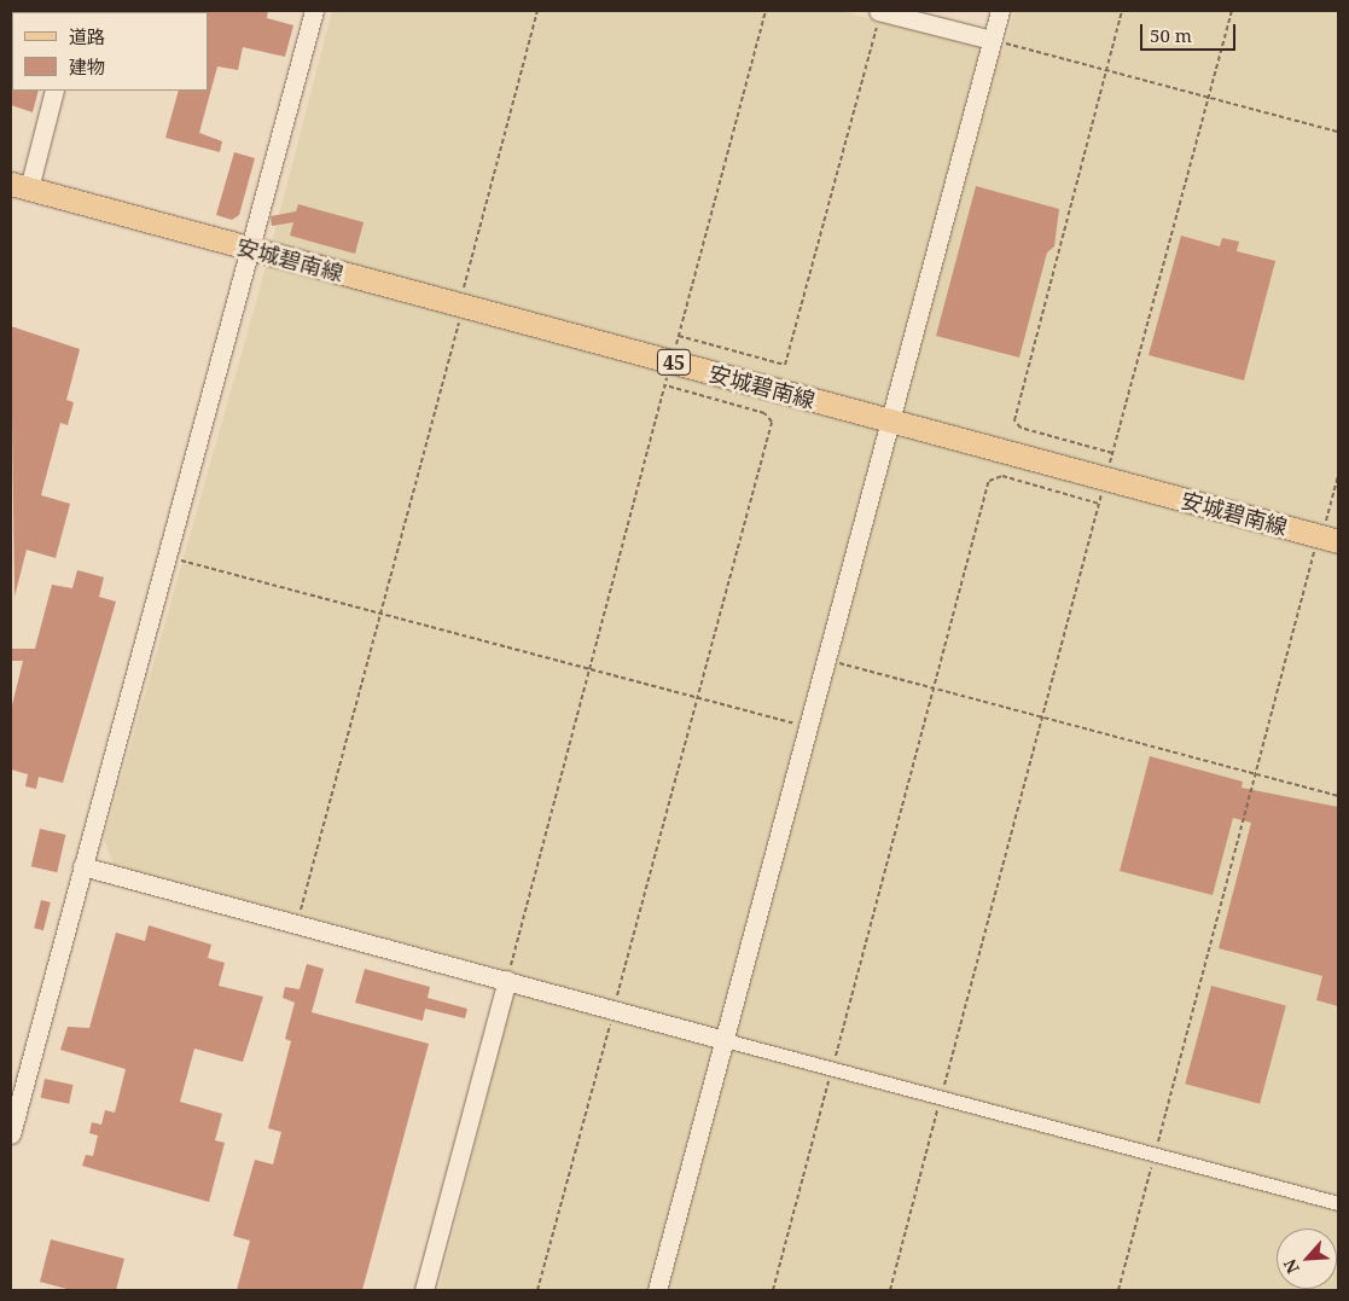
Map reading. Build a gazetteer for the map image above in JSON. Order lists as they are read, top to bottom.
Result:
{
  "streets": {
    "main road": ["安城碧南線", "45"]
  },
  "legend": ["道路", "建物"],
  "scale_bar": "50 m",
  "north": "bottom left"
}
